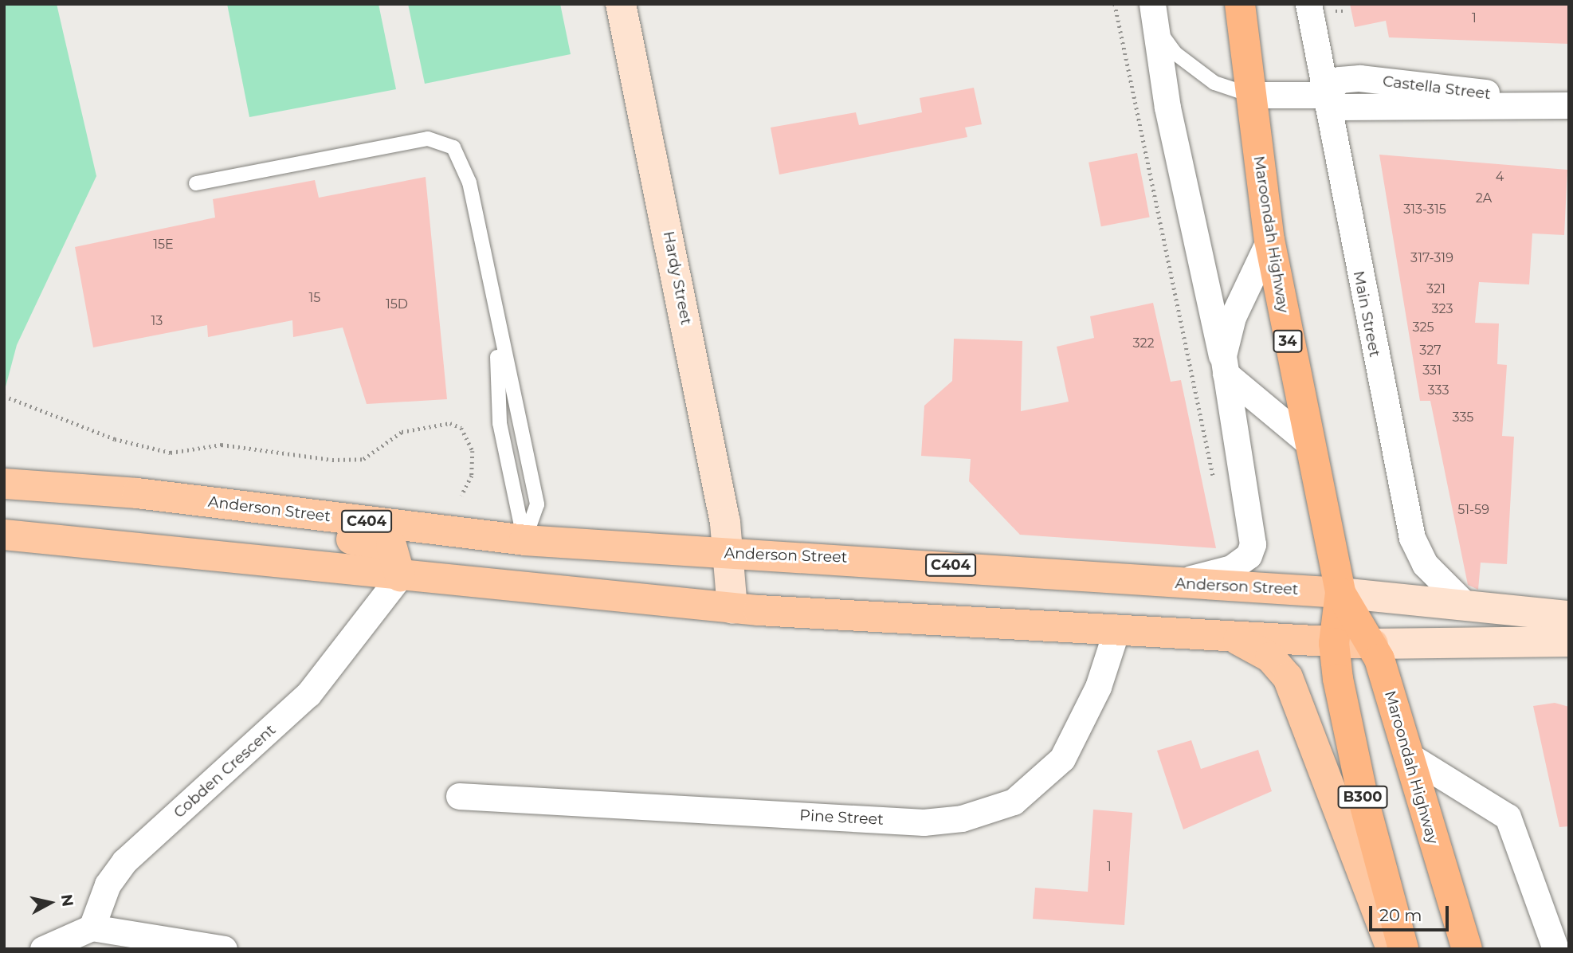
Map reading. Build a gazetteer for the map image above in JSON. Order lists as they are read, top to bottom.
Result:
{
  "streets": {
    "highway": ["Maroondah Highway", "34", "B300"],
    "main road": ["Hardy Street", "Anderson Street", "C404"],
    "street": [
      "Castella Street",
      "Main Street",
      "Cobden Crescent",
      "Pine Street"
    ]
  },
  "crossings": [
    ["Castella Street", "Maroondah Highway"],
    ["Castella Street", "Main Street"],
    ["Maroondah Highway", "Anderson Street"],
    ["Hardy Street", "Anderson Street"],
    ["Main Street", "Anderson Street"]
  ],
  "house_numbers": [
    "1",
    "4",
    "2A",
    "313-315",
    "15E",
    "317-319",
    "321",
    "15",
    "15D",
    "323",
    "13",
    "325",
    "322",
    "327",
    "331",
    "333",
    "335",
    "51-59",
    "1"
  ],
  "scale_bar": "20 m",
  "north": "right"
}
